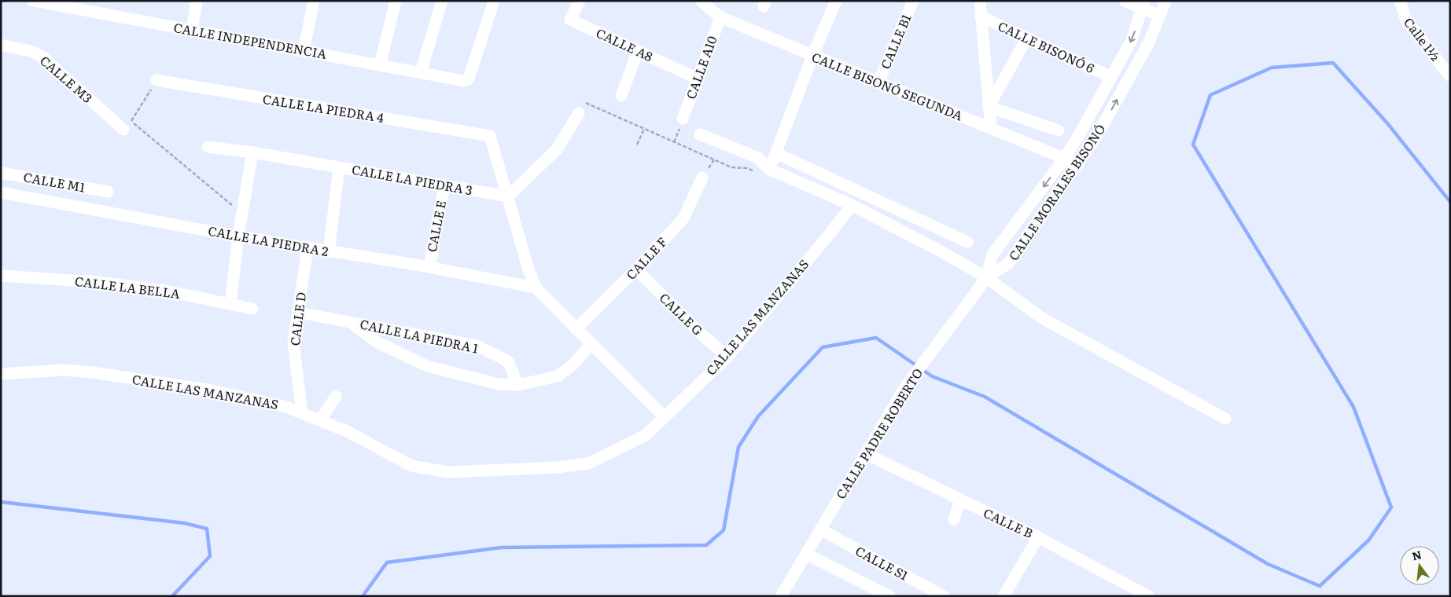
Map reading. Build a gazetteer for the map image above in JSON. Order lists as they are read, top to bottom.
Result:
{
  "streets": {
    "street": [
      "Calle 1½",
      "CALLE INDEPENDENCIA",
      "CALLE B1",
      "CALLE A8",
      "CALLE BISONÓ 6",
      "CALLE A10",
      "CALLE M3",
      "CALLE BISONÓ SEGUNDA",
      "CALLE LA PIEDRA 4",
      "CALLE LA PIEDRA 3",
      "CALLE M1",
      "CALLE MORALES BISONÓ",
      "CALLE E",
      "CALLE LA PIEDRA 2",
      "CALLE F",
      "CALLE LA BELLA",
      "CALLE G",
      "CALLE LAS MANZANAS",
      "CALLE D",
      "CALLE LA PIEDRA 1",
      "CALLE PADRE ROBERTO",
      "CALLE B",
      "CALLE S1"
    ]
  },
  "crossings": [
    ["CALLE B1", "CALLE BISONÓ SEGUNDA"],
    ["CALLE A8", "CALLE A10"],
    ["CALLE BISONÓ 6", "CALLE MORALES BISONÓ"],
    ["CALLE A10", "CALLE BISONÓ SEGUNDA"],
    ["CALLE BISONÓ SEGUNDA", "CALLE MORALES BISONÓ"],
    ["CALLE LA PIEDRA 4", "CALLE LA PIEDRA 3"],
    ["CALLE LA PIEDRA 3", "CALLE E"],
    ["CALLE MORALES BISONÓ", "CALLE PADRE ROBERTO"],
    ["CALLE E", "CALLE LA PIEDRA 2"],
    ["CALLE LA PIEDRA 2", "CALLE D"],
    ["CALLE F", "CALLE G"],
    ["CALLE G", "CALLE LAS MANZANAS"],
    ["CALLE LAS MANZANAS", "CALLE D"],
    ["CALLE D", "CALLE LA PIEDRA 1"],
    ["CALLE PADRE ROBERTO", "CALLE B"],
    ["CALLE PADRE ROBERTO", "CALLE S1"]
  ],
  "north": "top"
}
